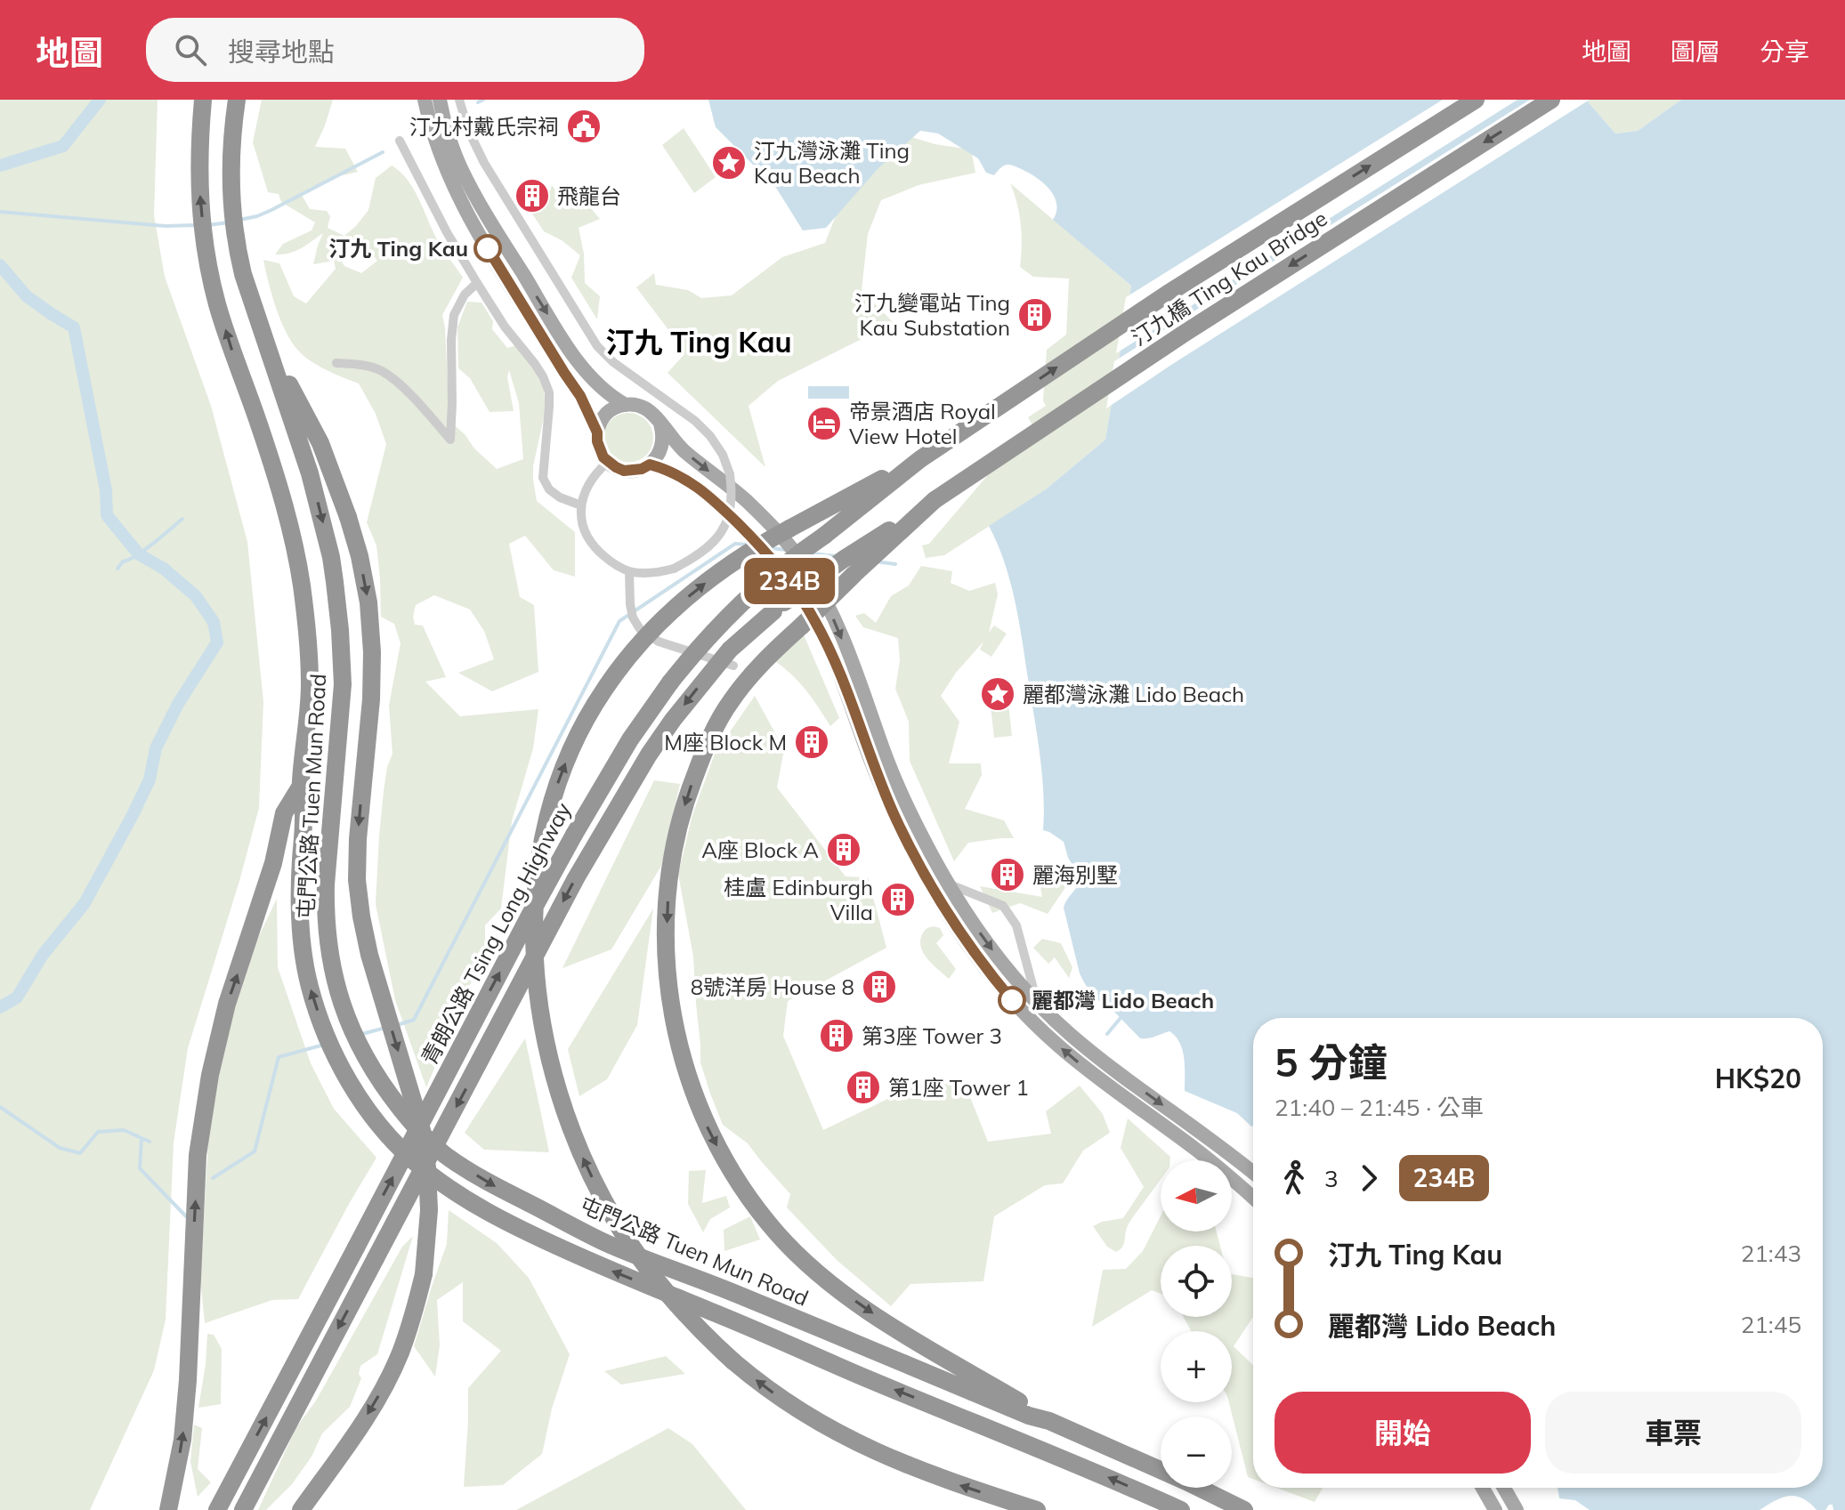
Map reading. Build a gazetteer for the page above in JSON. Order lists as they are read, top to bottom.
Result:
{
  "streets": {
    "highway": ["汀九橋 Ting Kau Bridge", "屯門公路 Tuen Mun Road", "青朗公路 Tsing Long Highway"]
  },
  "crossings": [
    ["汀九橋 Ting Kau Bridge", "青朗公路 Tsing Long Highway"]
  ],
  "districts": ["汀九 Ting Kau"],
  "places": {
    "public building": ["汀九村戴氏宗祠"],
    "place": ["汀九灣泳灘 Ting Kau Beach", "麗都灣泳灘 Lido Beach"],
    "building": [
      "飛龍台",
      "汀九變電站 Ting Kau Substation",
      "M座 Block M",
      "A座 Block A",
      "麗海別墅",
      "桂盧 Edinburgh Villa",
      "8號洋房 House 8",
      "第3座 Tower 3",
      "第1座 Tower 1"
    ],
    "other": ["汀九 Ting Kau", "麗都灣 Lido Beach"],
    "hotel": ["帝景酒店 Royal View Hotel"]
  },
  "lines": ["bus line 234B"],
  "north": "left",
  "page": {
    "header": "地圖",
    "search": "搜尋地點",
    "nav": ["地圖", "圖層", "分享"],
    "on_map": "234B",
    "heading": ["5 分鐘", "21:40 – 21:45 · 公車", "HK$20"],
    "legs": ["3", "234B"],
    "map_buttons": ["+", "−"],
    "list": [
      {
        "name": "汀九 Ting Kau",
        "value": "21:43"
      },
      {
        "name": "麗都灣 Lido Beach",
        "value": "21:45"
      }
    ],
    "buttons": ["開始", "車票"]
  }
}
